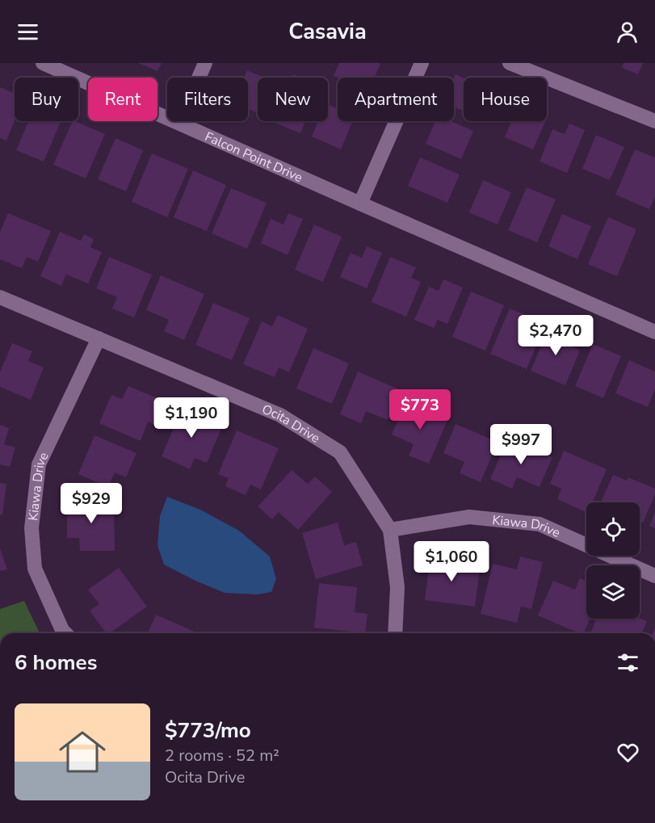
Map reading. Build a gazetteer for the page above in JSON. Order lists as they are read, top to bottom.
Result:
{
  "streets": {
    "street": ["Falcon Point Drive", "Ocita Drive", "Kiawa Drive"]
  },
  "crossings": [
    ["Ocita Drive", "Kiawa Drive"]
  ],
  "page": {
    "header": "Casavia",
    "chip": [
      "Buy",
      "Rent",
      "Filters",
      "New",
      "Apartment",
      "House"
    ],
    "price": [
      "$2,470",
      "$773",
      "$1,190",
      "$997",
      "$929",
      "$1,060"
    ],
    "heading": "6 homes",
    "list": [
      {
        "name": "$773/mo",
        "note": "2 rooms · 52 m² · Ocita Drive"
      }
    ]
  }
}
